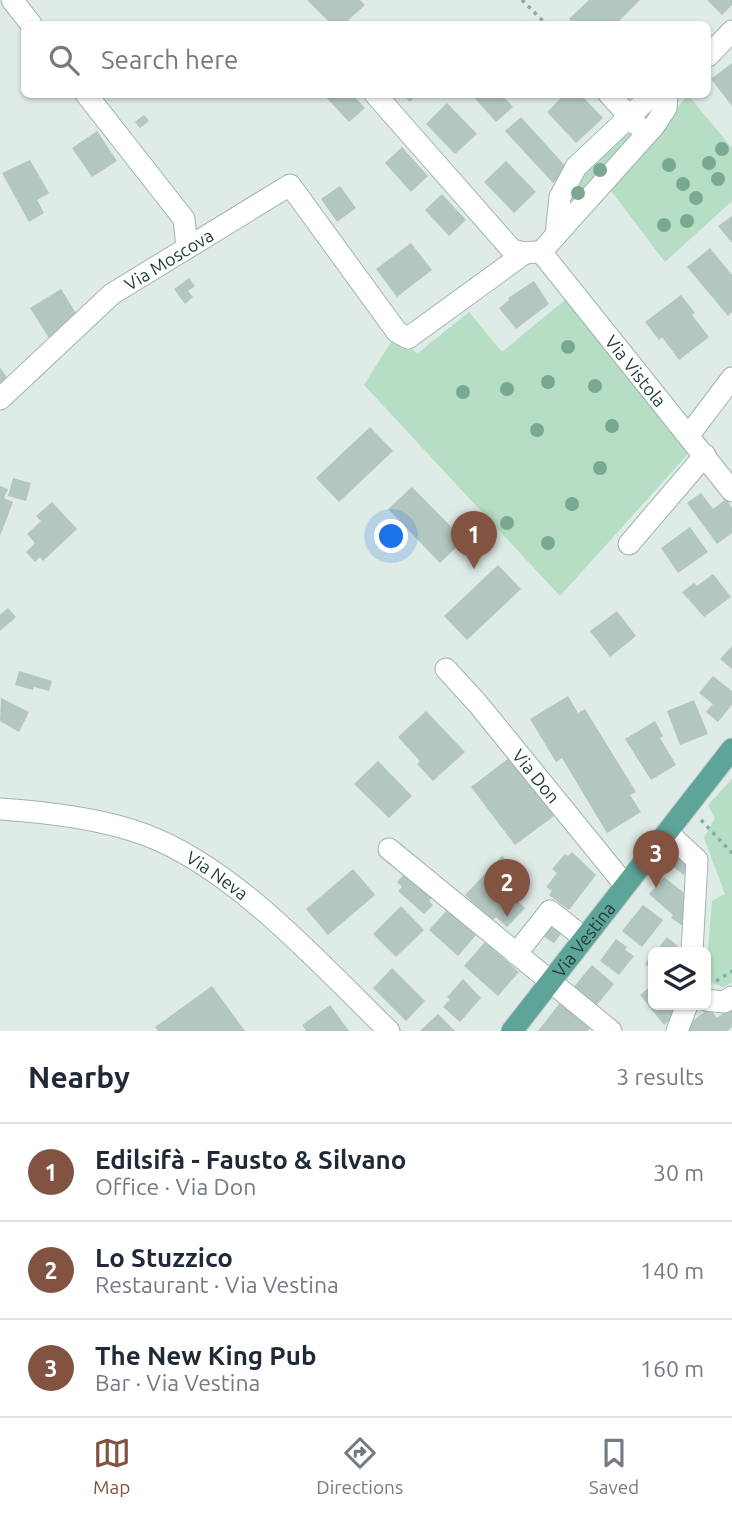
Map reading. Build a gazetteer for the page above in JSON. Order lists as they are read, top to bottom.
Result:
{
  "streets": {
    "main road": ["Via Vestina"],
    "street": [
      "Via Moscova",
      "Via Vistola",
      "Via Don",
      "Via Neva"
    ]
  },
  "crossings": [
    ["Via Moscova", "Via Vistola"],
    ["Via Don", "Via Vestina"]
  ],
  "page": {
    "search": "Search here",
    "pins": ["1", "3", "2"],
    "heading": ["Nearby", "3 results"],
    "list": [
      {
        "mark": "1",
        "name": "Edilsifà - Fausto & Silvano",
        "note": "Office · Via Don",
        "value": "30 m"
      },
      {
        "mark": "2",
        "name": "Lo Stuzzico",
        "note": "Restaurant · Via Vestina",
        "value": "140 m"
      },
      {
        "mark": "3",
        "name": "The New King Pub",
        "note": "Bar · Via Vestina",
        "value": "160 m"
      }
    ],
    "nav": ["Map", "Directions", "Saved"]
  }
}
